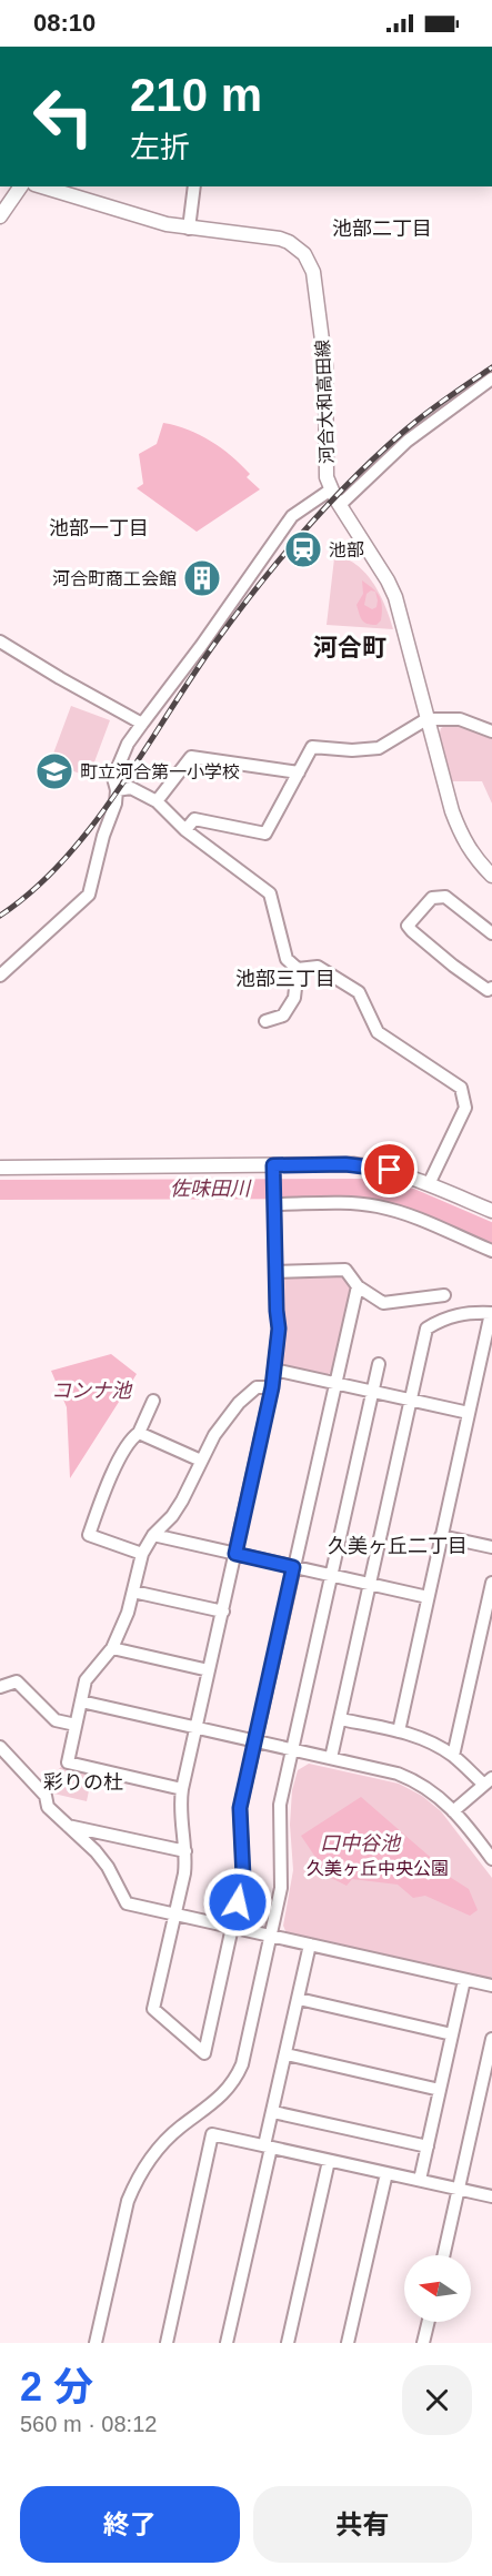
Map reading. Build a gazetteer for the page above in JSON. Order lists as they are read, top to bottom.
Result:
{
  "streets": {
    "main road": ["河合大和高田線"]
  },
  "districts": [
    "池部二丁目",
    "池部一丁目",
    "河合町",
    "池部三丁目",
    "久美ヶ丘二丁目",
    "彩りの杜"
  ],
  "water": ["佐味田川", "コンナ池", "口中谷池"],
  "parks": ["久美ヶ丘中央公園"],
  "places": {
    "station": ["池部"],
    "building": ["河合町商工会館"],
    "school or university": ["町立河合第一小学校"]
  },
  "north": "left",
  "page": {
    "status": "08:10",
    "turn": ["210 m", "左折"],
    "heading": ["2 分", "560 m · 08:12"],
    "buttons": ["終了", "共有"]
  }
}
